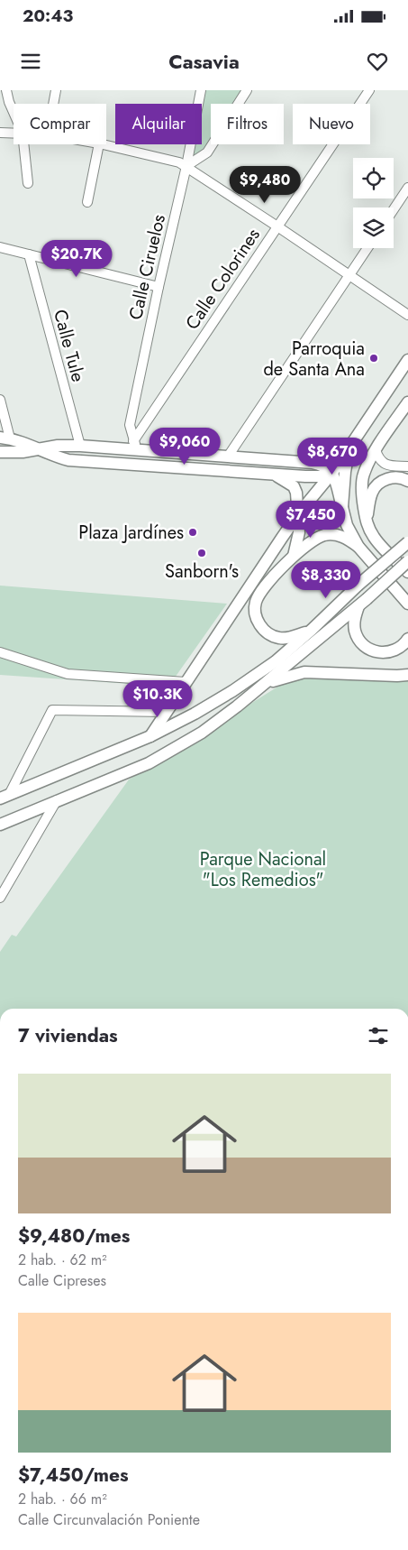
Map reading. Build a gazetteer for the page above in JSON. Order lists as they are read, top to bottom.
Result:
{
  "streets": {
    "street": ["Calle Ciruelos", "Calle Colorines", "Calle Tule"]
  },
  "crossings": [
    ["Calle Ciruelos", "Calle Colorines"]
  ],
  "parks": ["Parque Nacional \"Los Remedios\""],
  "places": ["Parroquia de Santa Ana", "Plaza Jardínes", "Sanborn's"],
  "page": {
    "status": "20:43",
    "header": "Casavia",
    "chip": [
      "Comprar",
      "Alquilar",
      "Filtros",
      "Nuevo"
    ],
    "price": [
      "$9,480",
      "$20.7K",
      "$9,060",
      "$8,670",
      "$7,450",
      "$8,330",
      "$10.3K"
    ],
    "heading": "7 viviendas",
    "list": [
      {
        "name": "$9,480/mes",
        "note": "2 hab. · 62 m² · Calle Cipreses"
      },
      {
        "name": "$7,450/mes",
        "note": "2 hab. · 66 m² · Calle Circunvalación Poniente"
      }
    ]
  }
}
